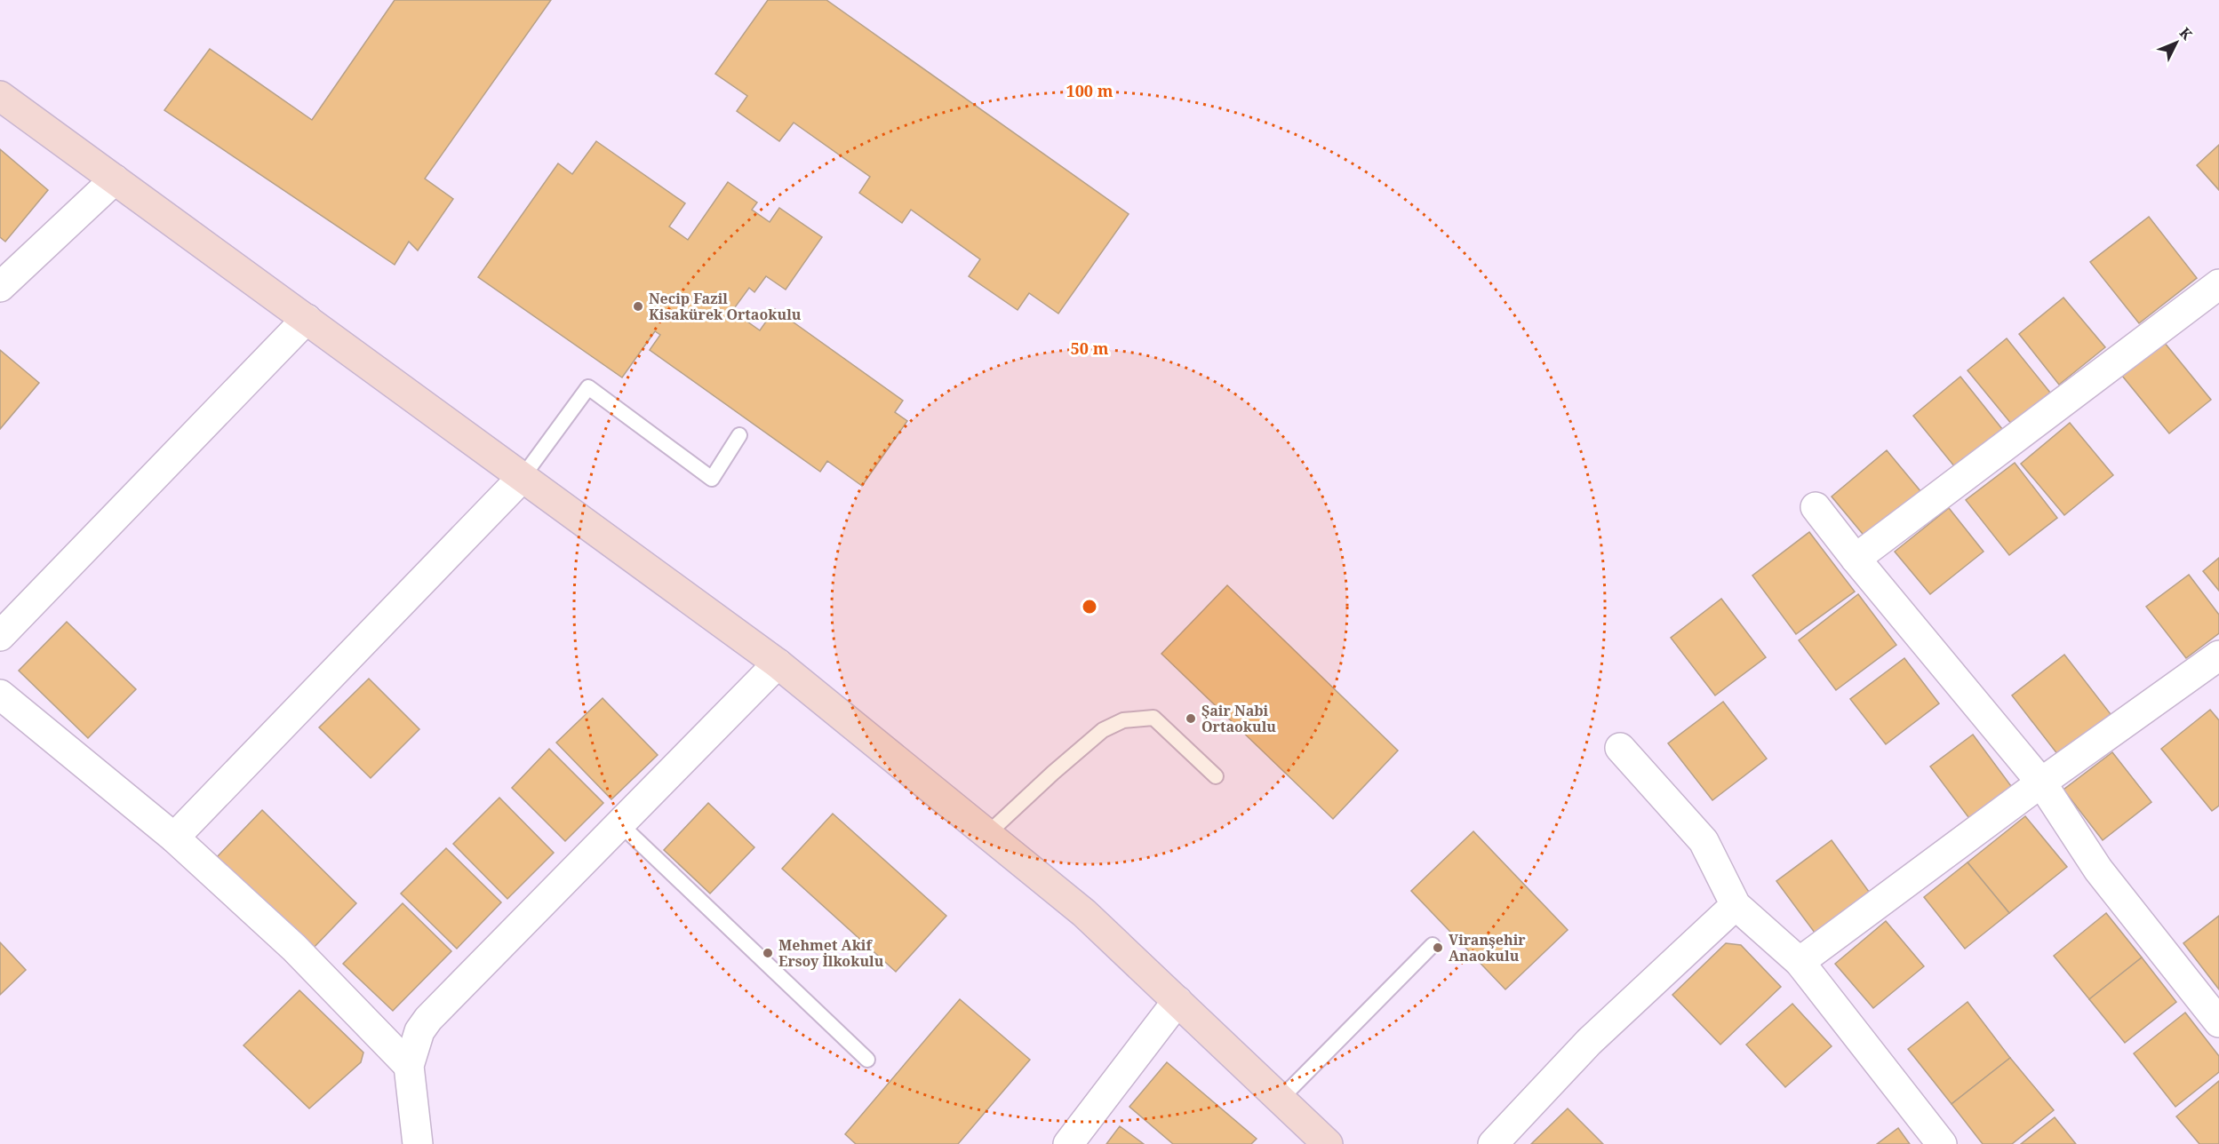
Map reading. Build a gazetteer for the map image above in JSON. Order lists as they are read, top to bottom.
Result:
{
  "places": [
    "Necip Fazil Kisakürek Ortaokulu",
    "Şair Nabi Ortaokulu",
    "Viranşehir Anaokulu",
    "Mehmet Akif Ersoy İlkokulu"
  ],
  "north": "top right",
  "rings": ["100 m", "50 m"]
}
